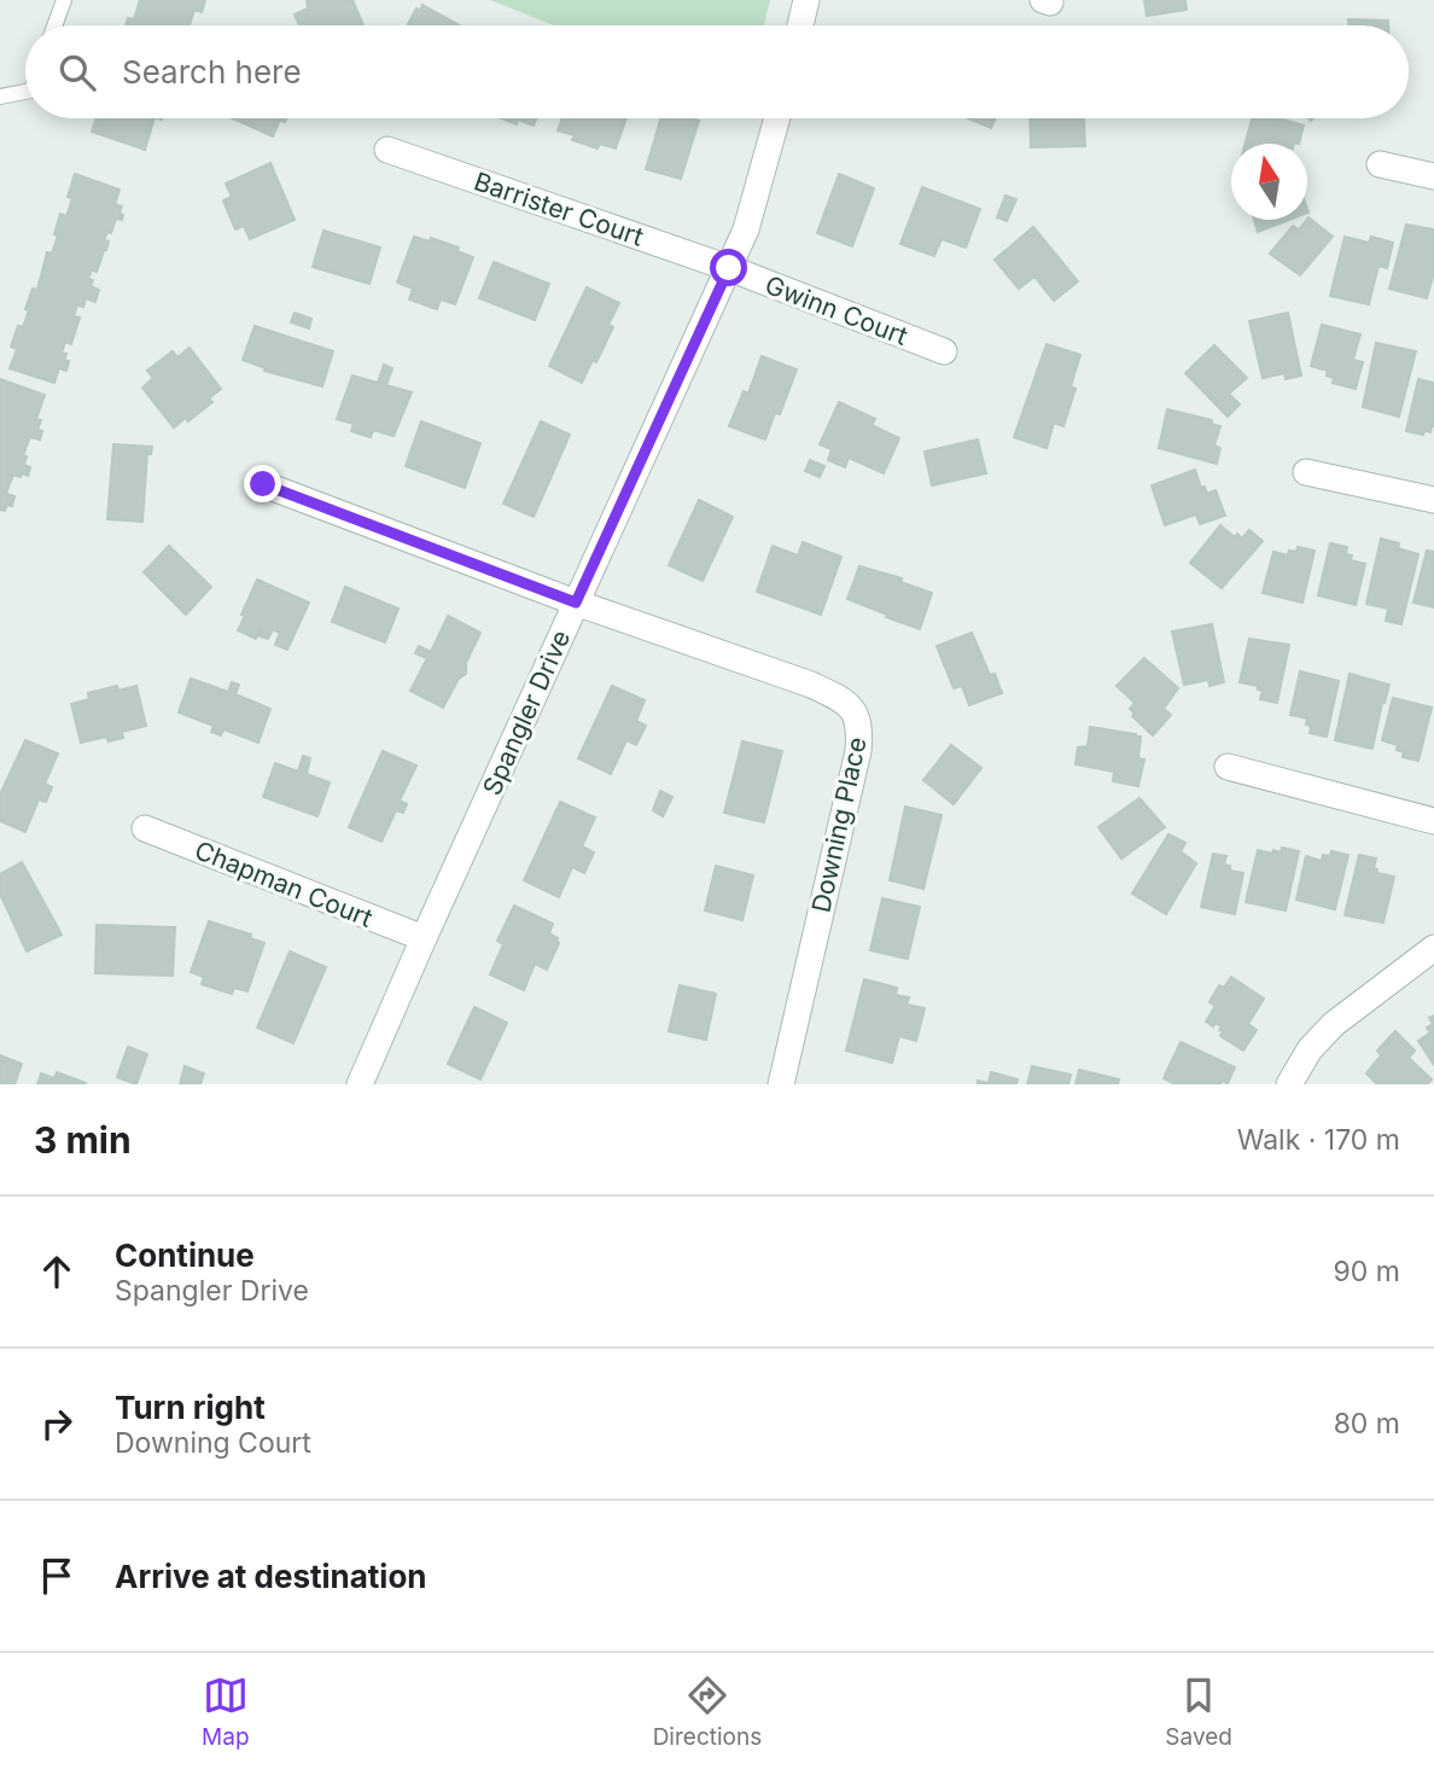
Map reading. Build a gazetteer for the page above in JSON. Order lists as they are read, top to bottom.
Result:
{
  "streets": {
    "street": [
      "Barrister Court",
      "Gwinn Court",
      "Spangler Drive",
      "Downing Place",
      "Chapman Court"
    ]
  },
  "crossings": [
    ["Barrister Court", "Gwinn Court"],
    ["Barrister Court", "Spangler Drive"],
    ["Gwinn Court", "Spangler Drive"],
    ["Spangler Drive", "Downing Place"],
    ["Spangler Drive", "Chapman Court"]
  ],
  "north": "top",
  "page": {
    "search": "Search here",
    "heading": ["3 min", "Walk · 170 m"],
    "list": [
      ["Continue", "Spangler Drive", "90 m"],
      ["Turn right", "Downing Court", "80 m"],
      "Arrive at destination"
    ],
    "nav": ["Map", "Directions", "Saved"]
  }
}
